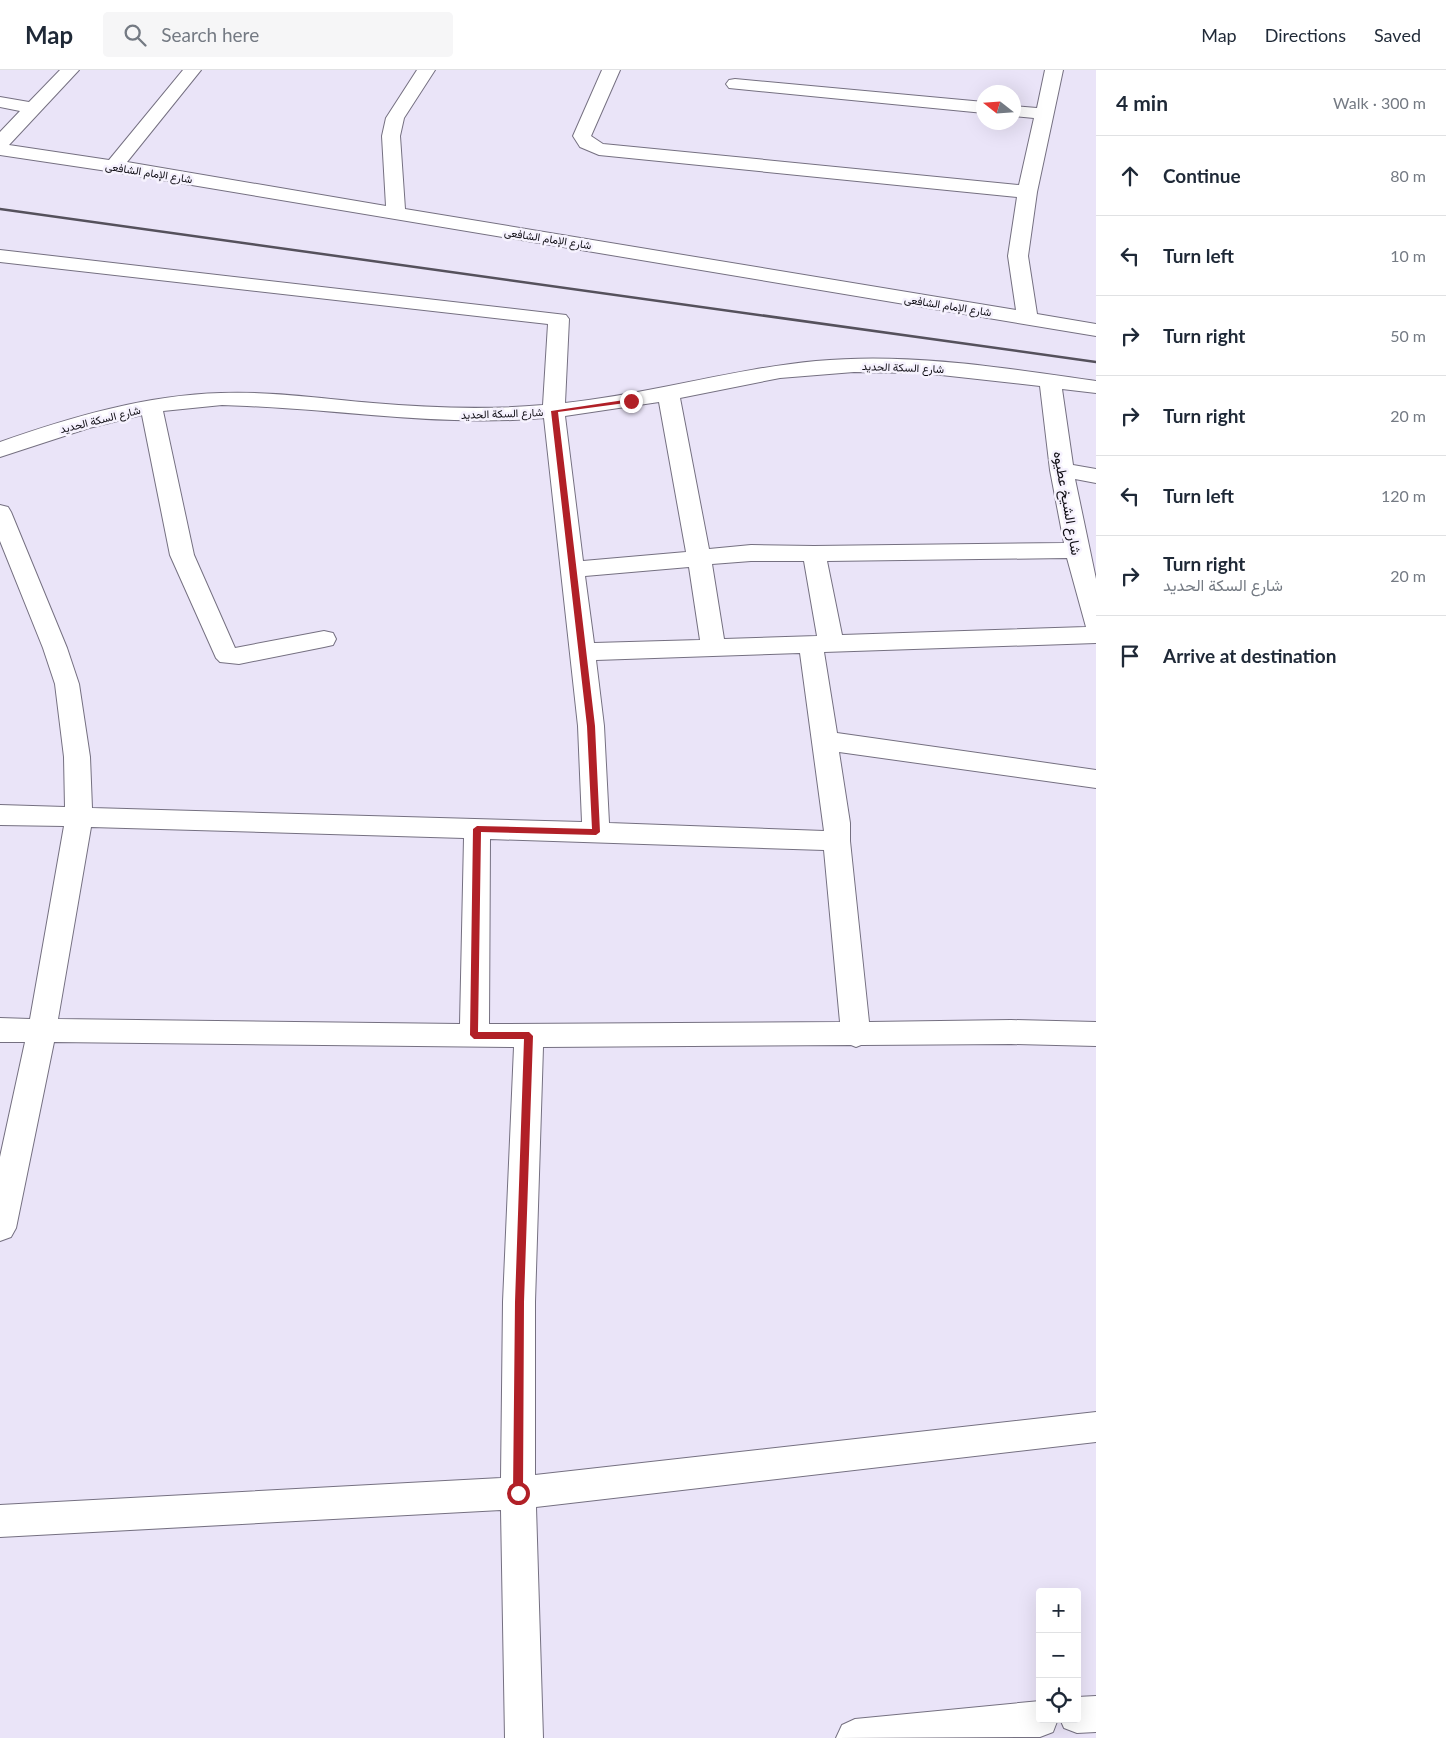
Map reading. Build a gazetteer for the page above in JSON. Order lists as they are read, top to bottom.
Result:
{
  "streets": {
    "street": ["شارع الإمام الشافعى", "شارع السكة الحديد", "شارع الشيخ عطيوه"]
  },
  "crossings": [
    ["شارع السكة الحديد", "شارع الشيخ عطيوه"]
  ],
  "north": "left",
  "page": {
    "header": "Map",
    "search": "Search here",
    "nav": ["Map", "Directions", "Saved"],
    "heading": ["4 min", "Walk · 300 m"],
    "list": [
      ["Continue", "80 m"],
      ["Turn left", "10 m"],
      ["Turn right", "50 m"],
      ["Turn right", "20 m"],
      ["Turn left", "120 m"],
      ["Turn right", "شارع السكة الحديد", "20 m"],
      "Arrive at destination"
    ],
    "map_buttons": ["+", "−"]
  }
}
